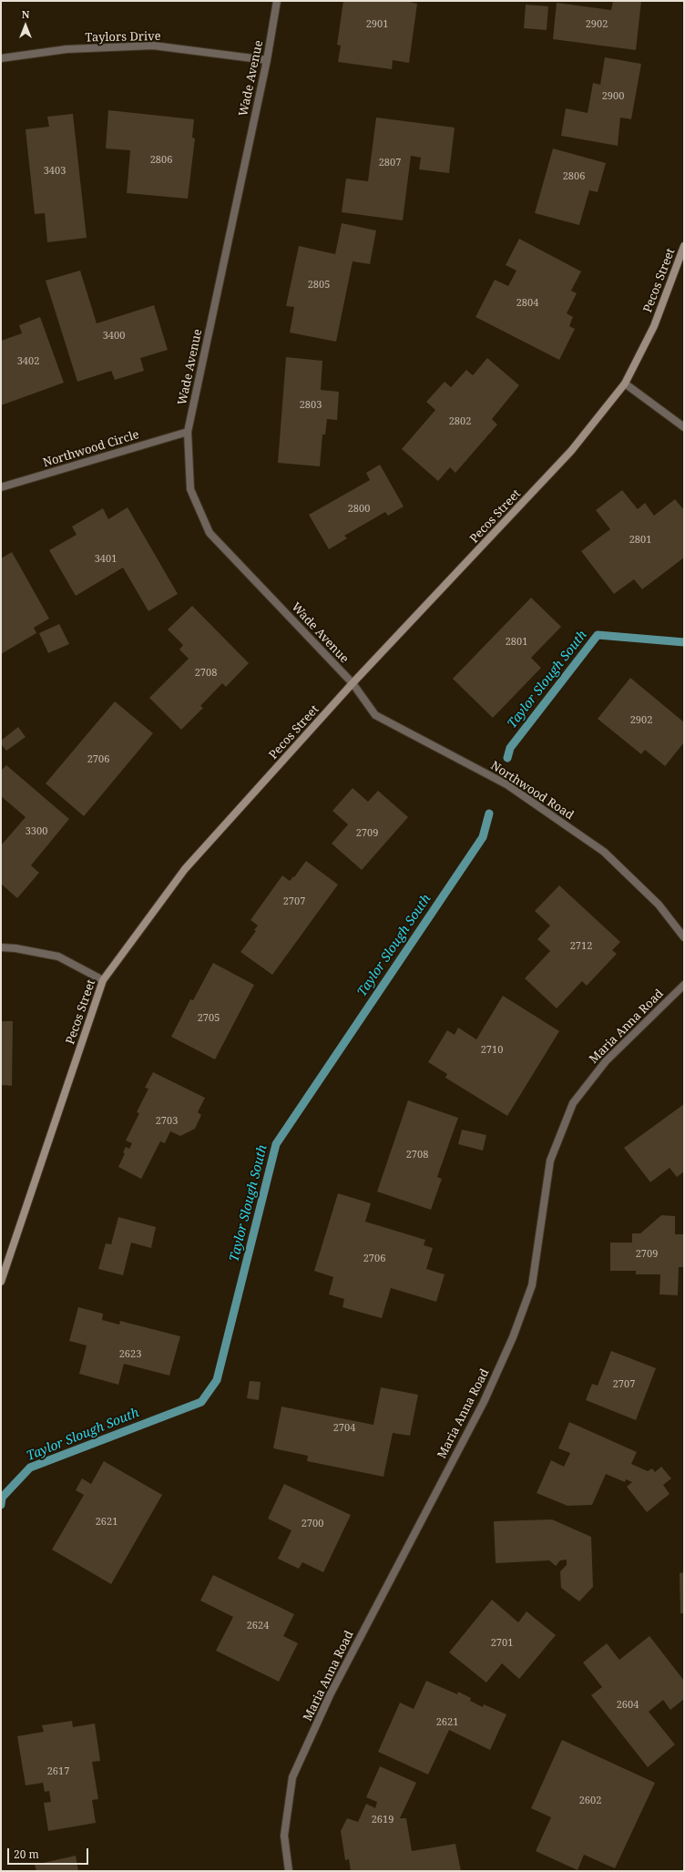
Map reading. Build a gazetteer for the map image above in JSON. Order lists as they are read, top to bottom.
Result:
{
  "streets": {
    "street": [
      "Taylors Drive",
      "Wade Avenue",
      "Pecos Street",
      "Northwood Circle",
      "Northwood Road",
      "Maria Anna Road"
    ]
  },
  "crossings": [
    ["Taylors Drive", "Wade Avenue"],
    ["Wade Avenue", "Pecos Street"],
    ["Wade Avenue", "Northwood Circle"],
    ["Wade Avenue", "Northwood Road"],
    ["Pecos Street", "Northwood Road"]
  ],
  "water": ["Taylor Slough South"],
  "house_numbers": [
    "2901",
    "2902",
    "2900",
    "2806",
    "2807",
    "3403",
    "2806",
    "2805",
    "2804",
    "3400",
    "3402",
    "2803",
    "2802",
    "2800",
    "2801",
    "3401",
    "2801",
    "2708",
    "2902",
    "2706",
    "3300",
    "2709",
    "2707",
    "2712",
    "2705",
    "2710",
    "2703",
    "2708",
    "2709",
    "2706",
    "2623",
    "2707",
    "2704",
    "2621",
    "2700",
    "2624",
    "2701",
    "2604",
    "2621",
    "2617",
    "2602",
    "2619"
  ],
  "scale_bar": "20 m",
  "north": "top"
}
